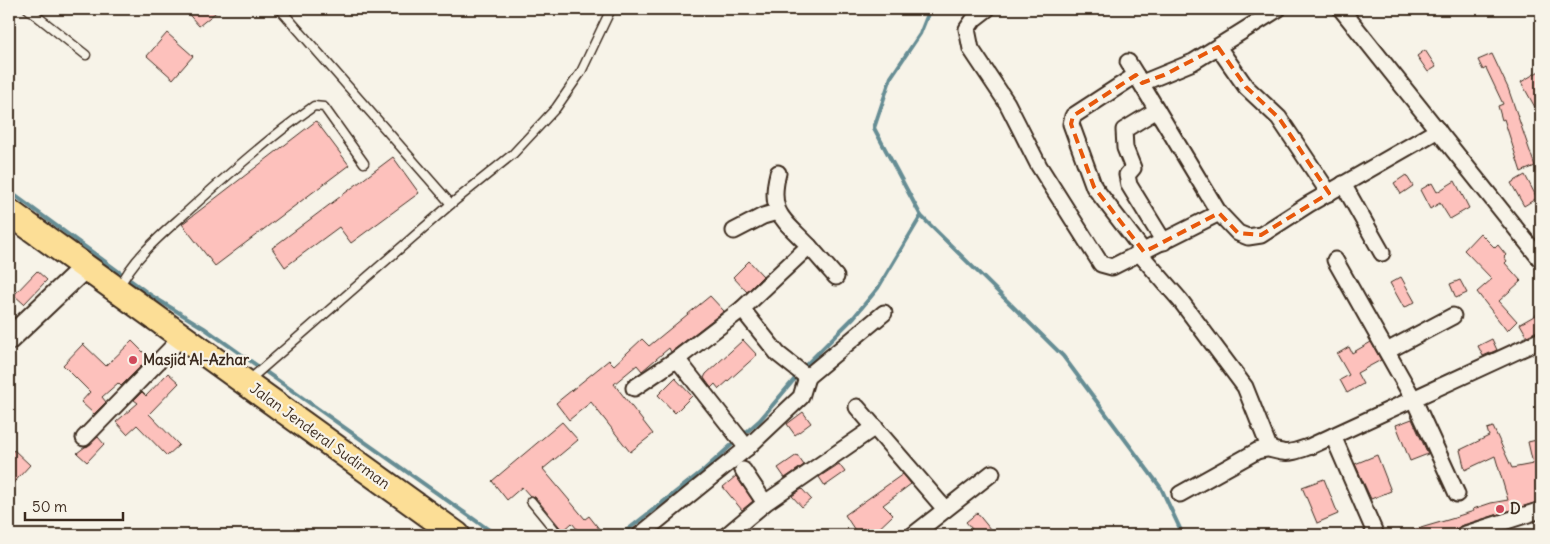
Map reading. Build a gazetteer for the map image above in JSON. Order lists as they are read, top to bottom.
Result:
{
  "streets": {
    "main road": ["Jalan Jenderal Sudirman"]
  },
  "places": ["Masjid Al-Azhar", "D"],
  "scale_bar": "50 m"
}
